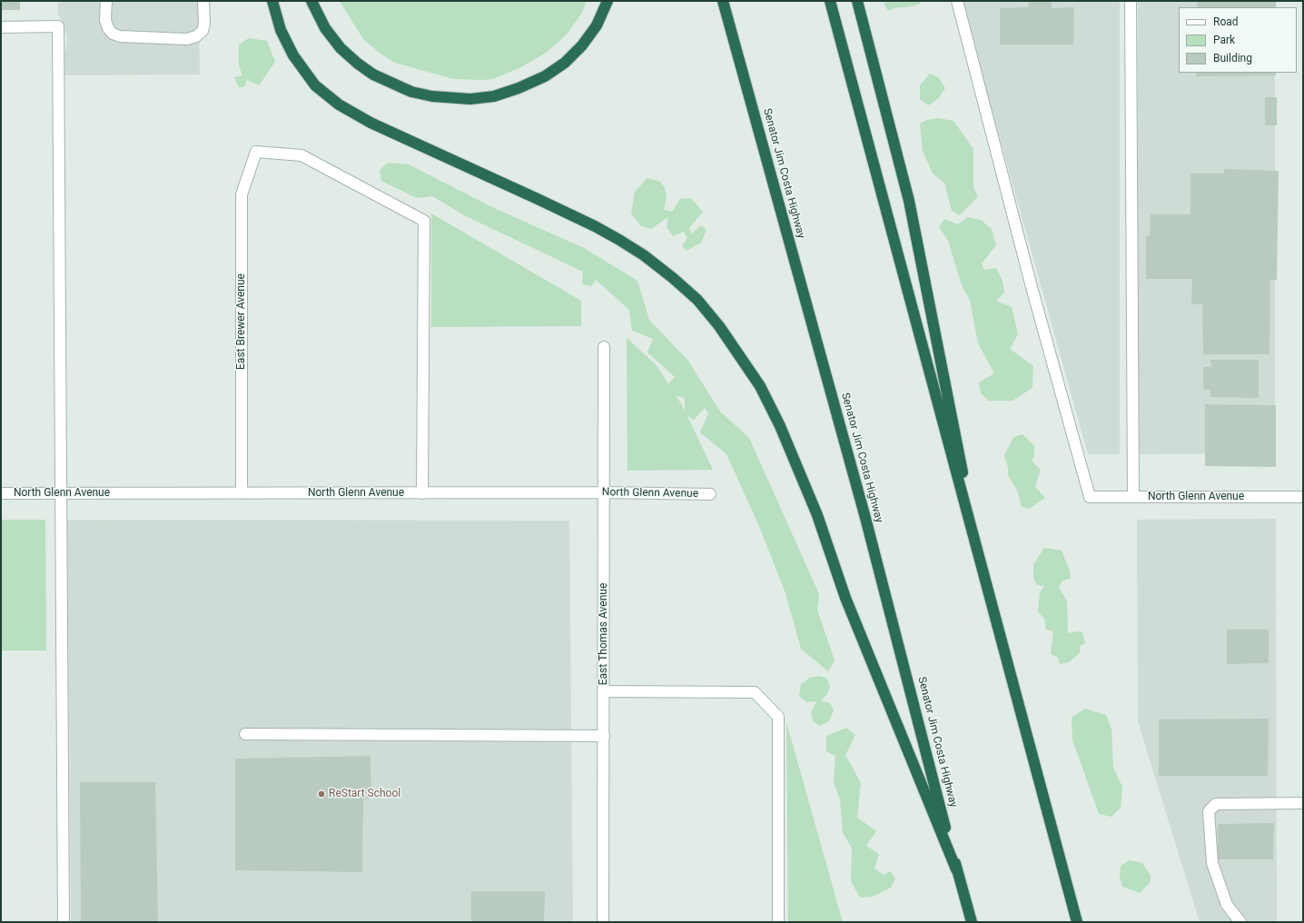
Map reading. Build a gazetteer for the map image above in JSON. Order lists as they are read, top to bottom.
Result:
{
  "streets": {
    "highway": ["Senator Jim Costa Highway"],
    "street": ["East Brewer Avenue", "North Glenn Avenue", "East Thomas Avenue"]
  },
  "crossings": [
    ["East Brewer Avenue", "North Glenn Avenue"],
    ["North Glenn Avenue", "East Thomas Avenue"]
  ],
  "places": ["ReStart School"],
  "legend": ["Road", "Park", "Building"]
}
